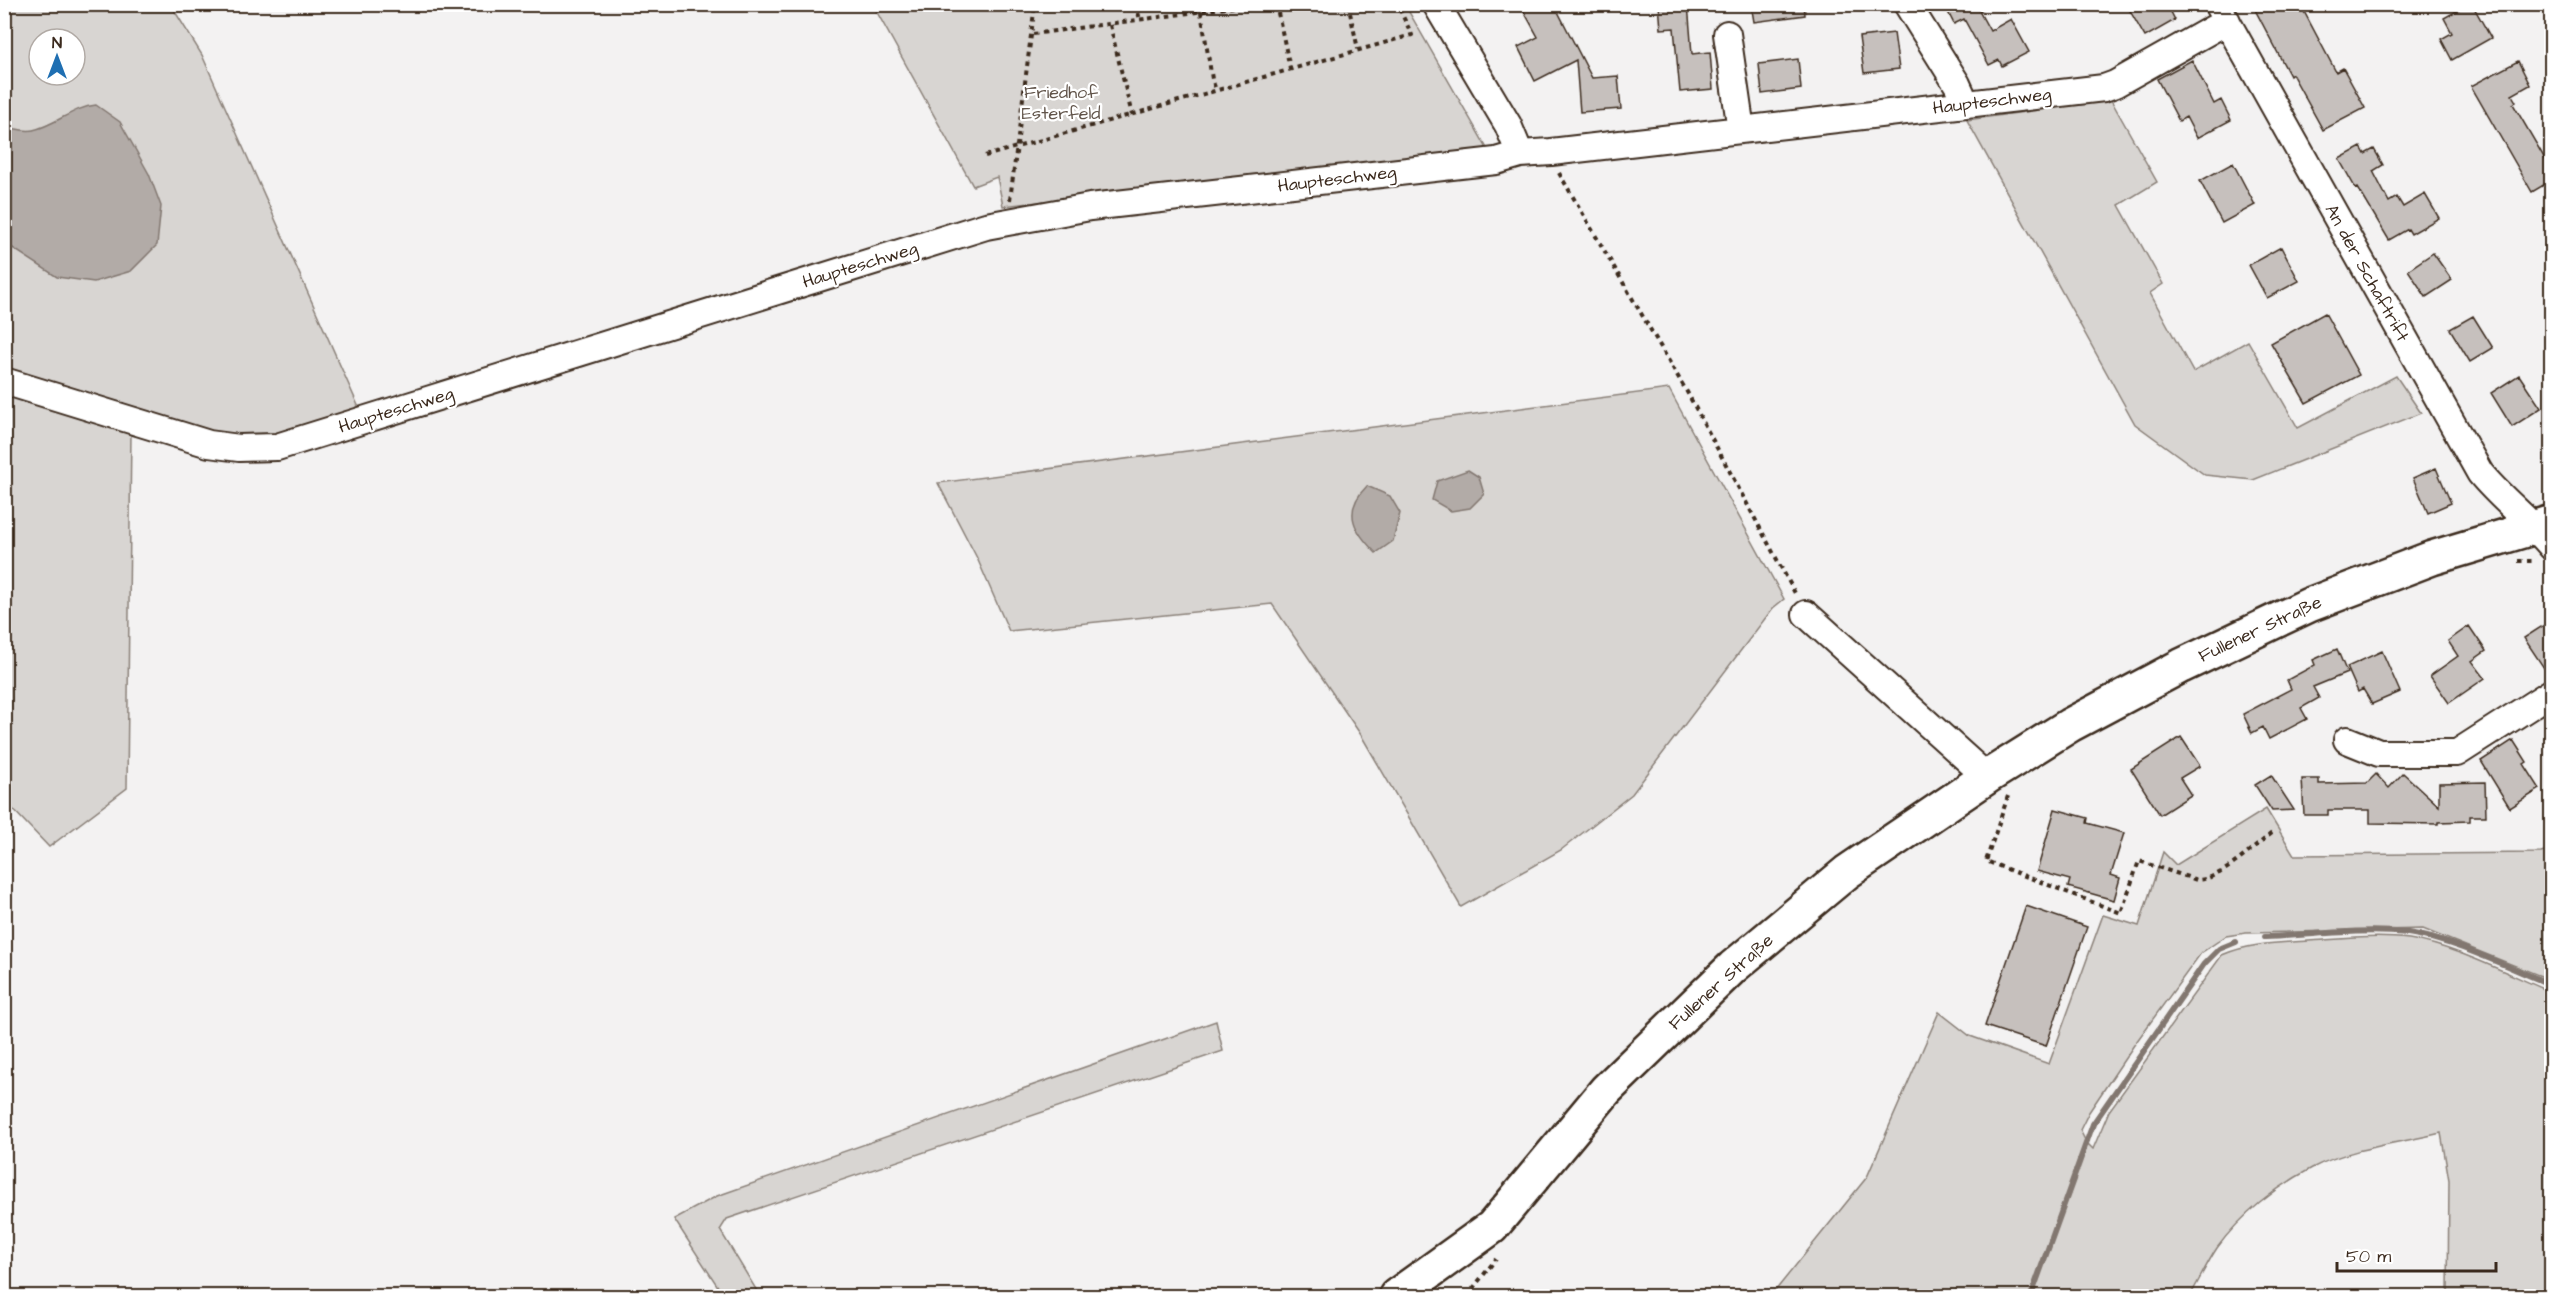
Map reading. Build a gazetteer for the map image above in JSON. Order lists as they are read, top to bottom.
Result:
{
  "streets": {
    "main road": ["Fullener Straße"],
    "street": ["Haupteschweg", "An der Schaftrift"]
  },
  "crossings": [
    ["Haupteschweg", "An der Schaftrift"],
    ["An der Schaftrift", "Fullener Straße"]
  ],
  "parks": ["Friedhof Esterfeld"],
  "scale_bar": "50 m",
  "north": "top"
}
